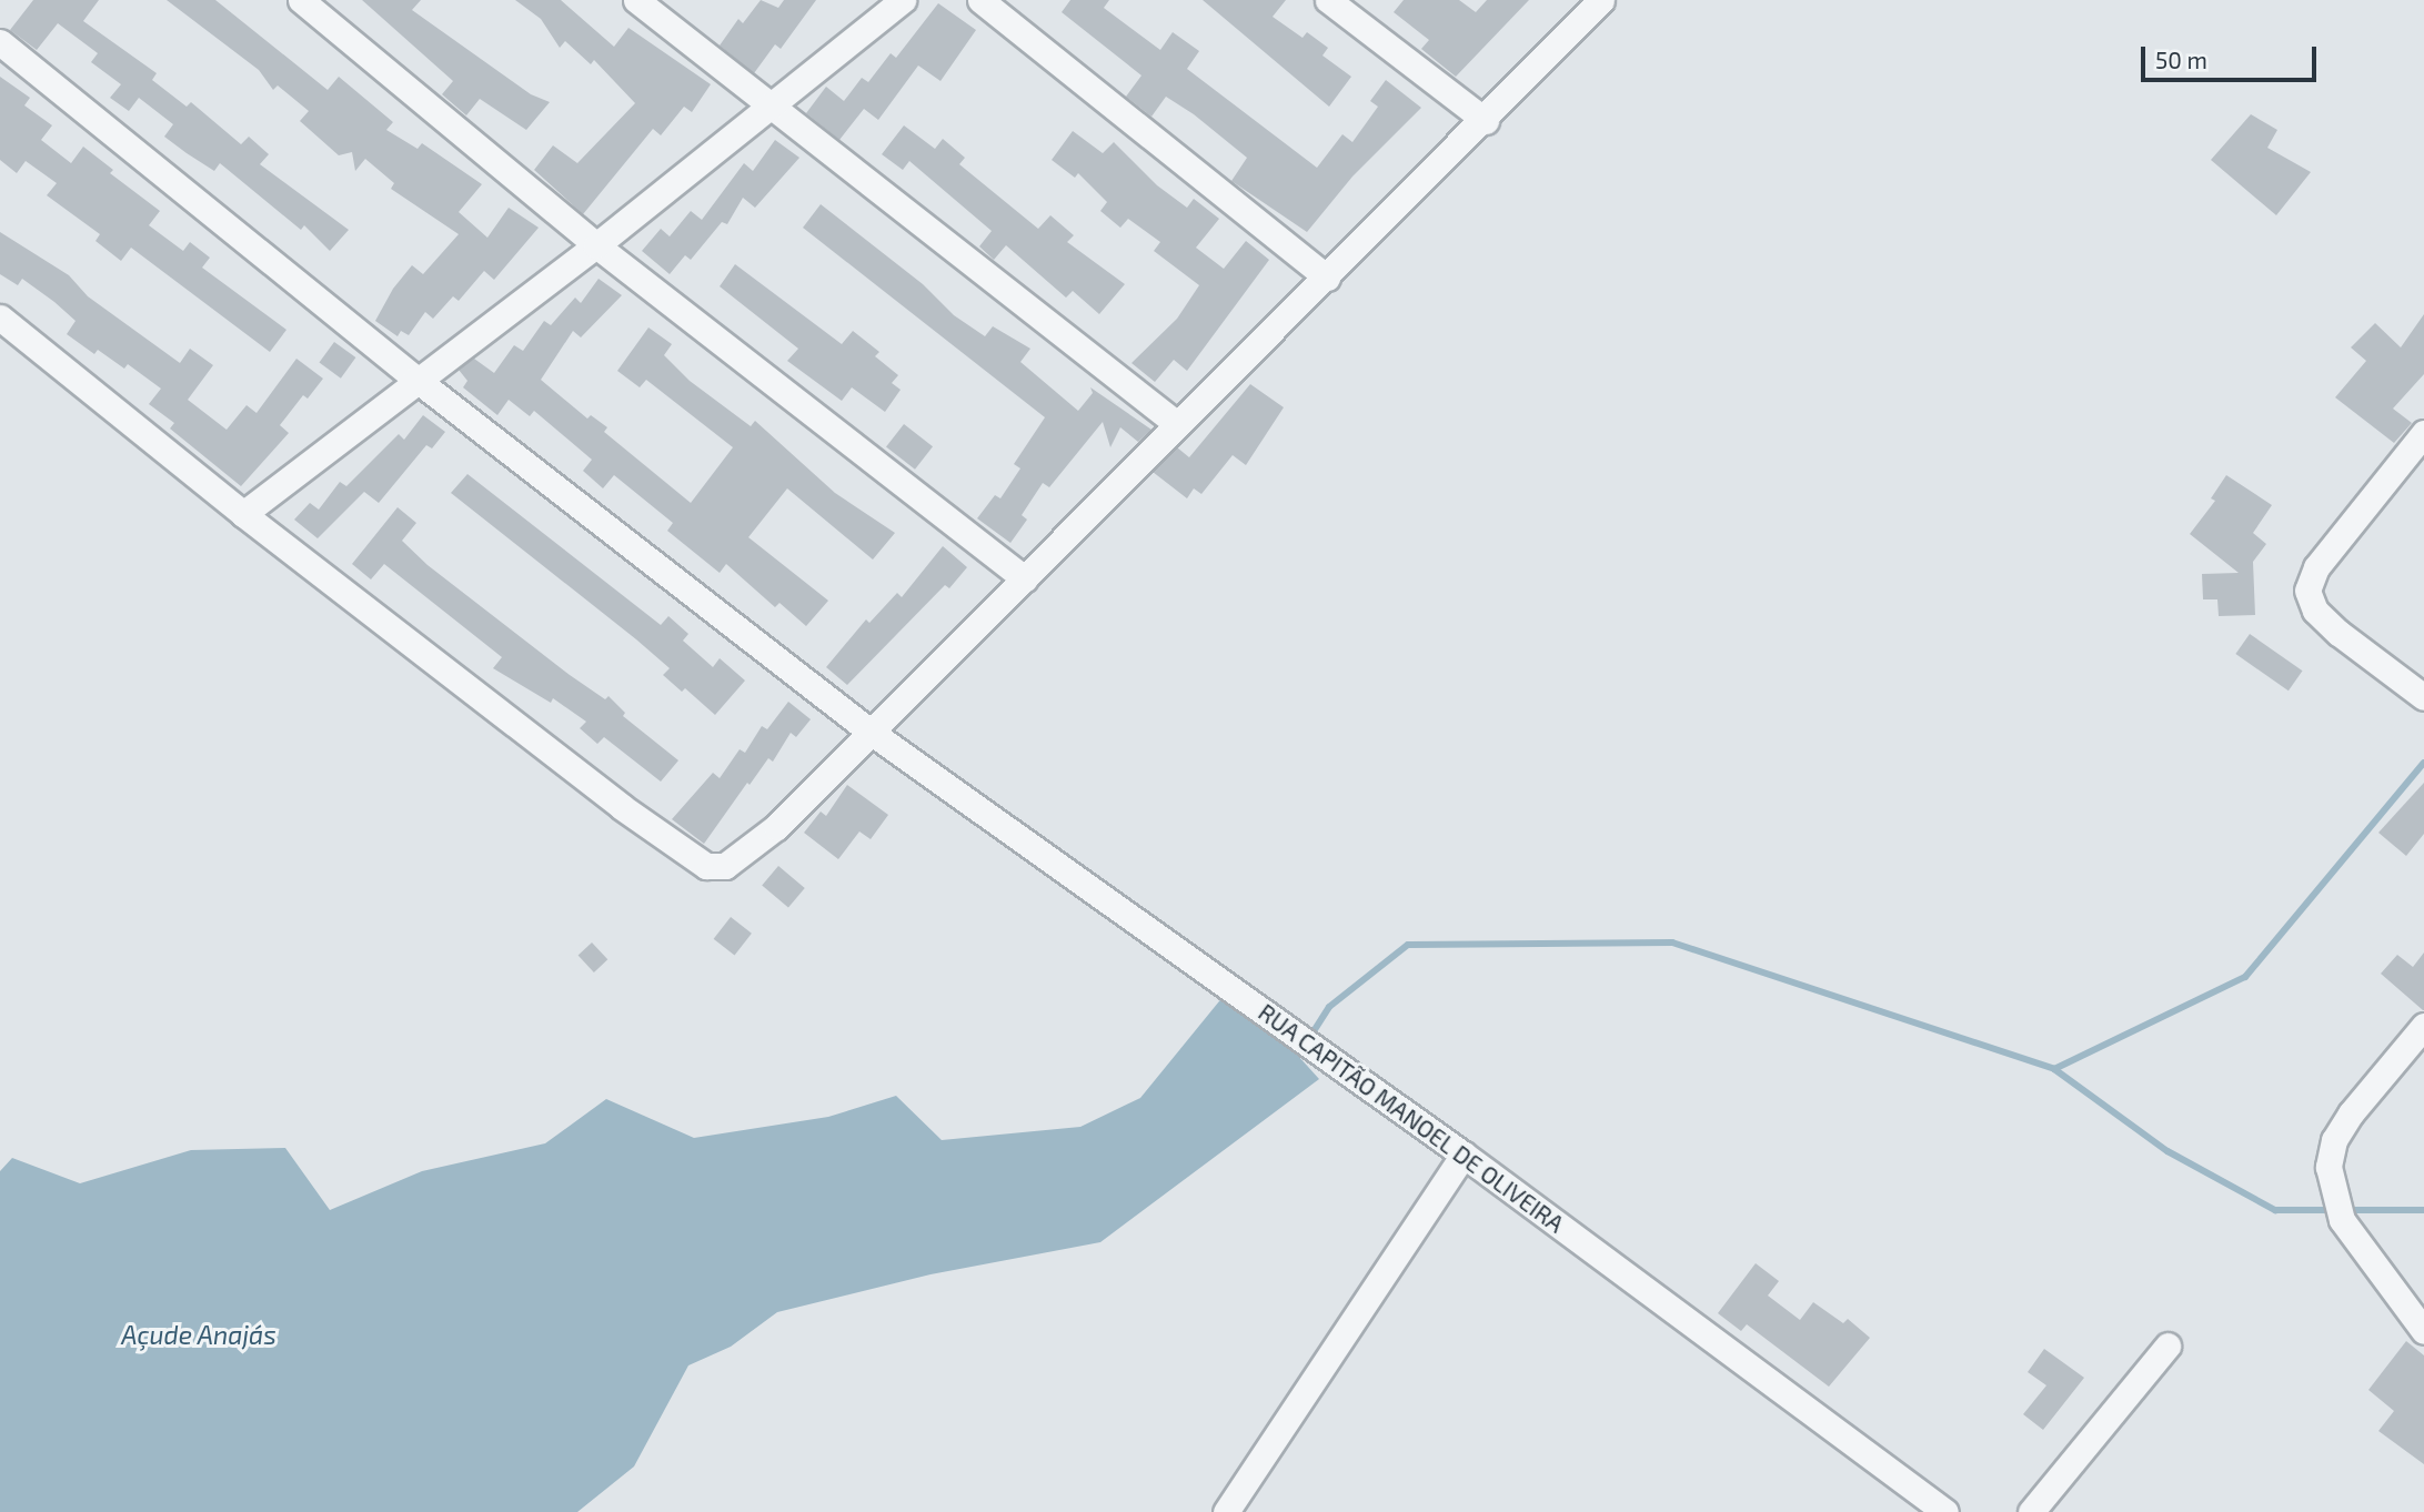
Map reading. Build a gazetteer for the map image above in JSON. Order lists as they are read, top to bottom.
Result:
{
  "streets": {
    "street": ["RUA CAPITÃO MANOEL DE OLIVEIRA"]
  },
  "water": ["Açude Anajás"],
  "scale_bar": "50 m"
}
